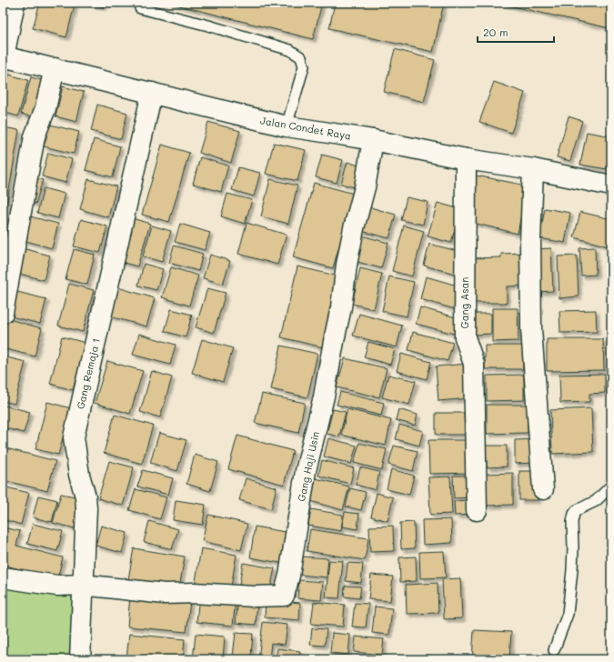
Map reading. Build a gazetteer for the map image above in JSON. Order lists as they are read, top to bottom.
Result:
{
  "streets": {
    "street": [
      "Jalan Condet Raya",
      "Gang Asan",
      "Gang Remaja 1",
      "Gang Haji Usin"
    ]
  },
  "crossings": [
    ["Jalan Condet Raya", "Gang Asan"],
    ["Jalan Condet Raya", "Gang Remaja 1"],
    ["Jalan Condet Raya", "Gang Haji Usin"],
    ["Gang Remaja 1", "Gang Haji Usin"]
  ],
  "scale_bar": "20 m"
}
